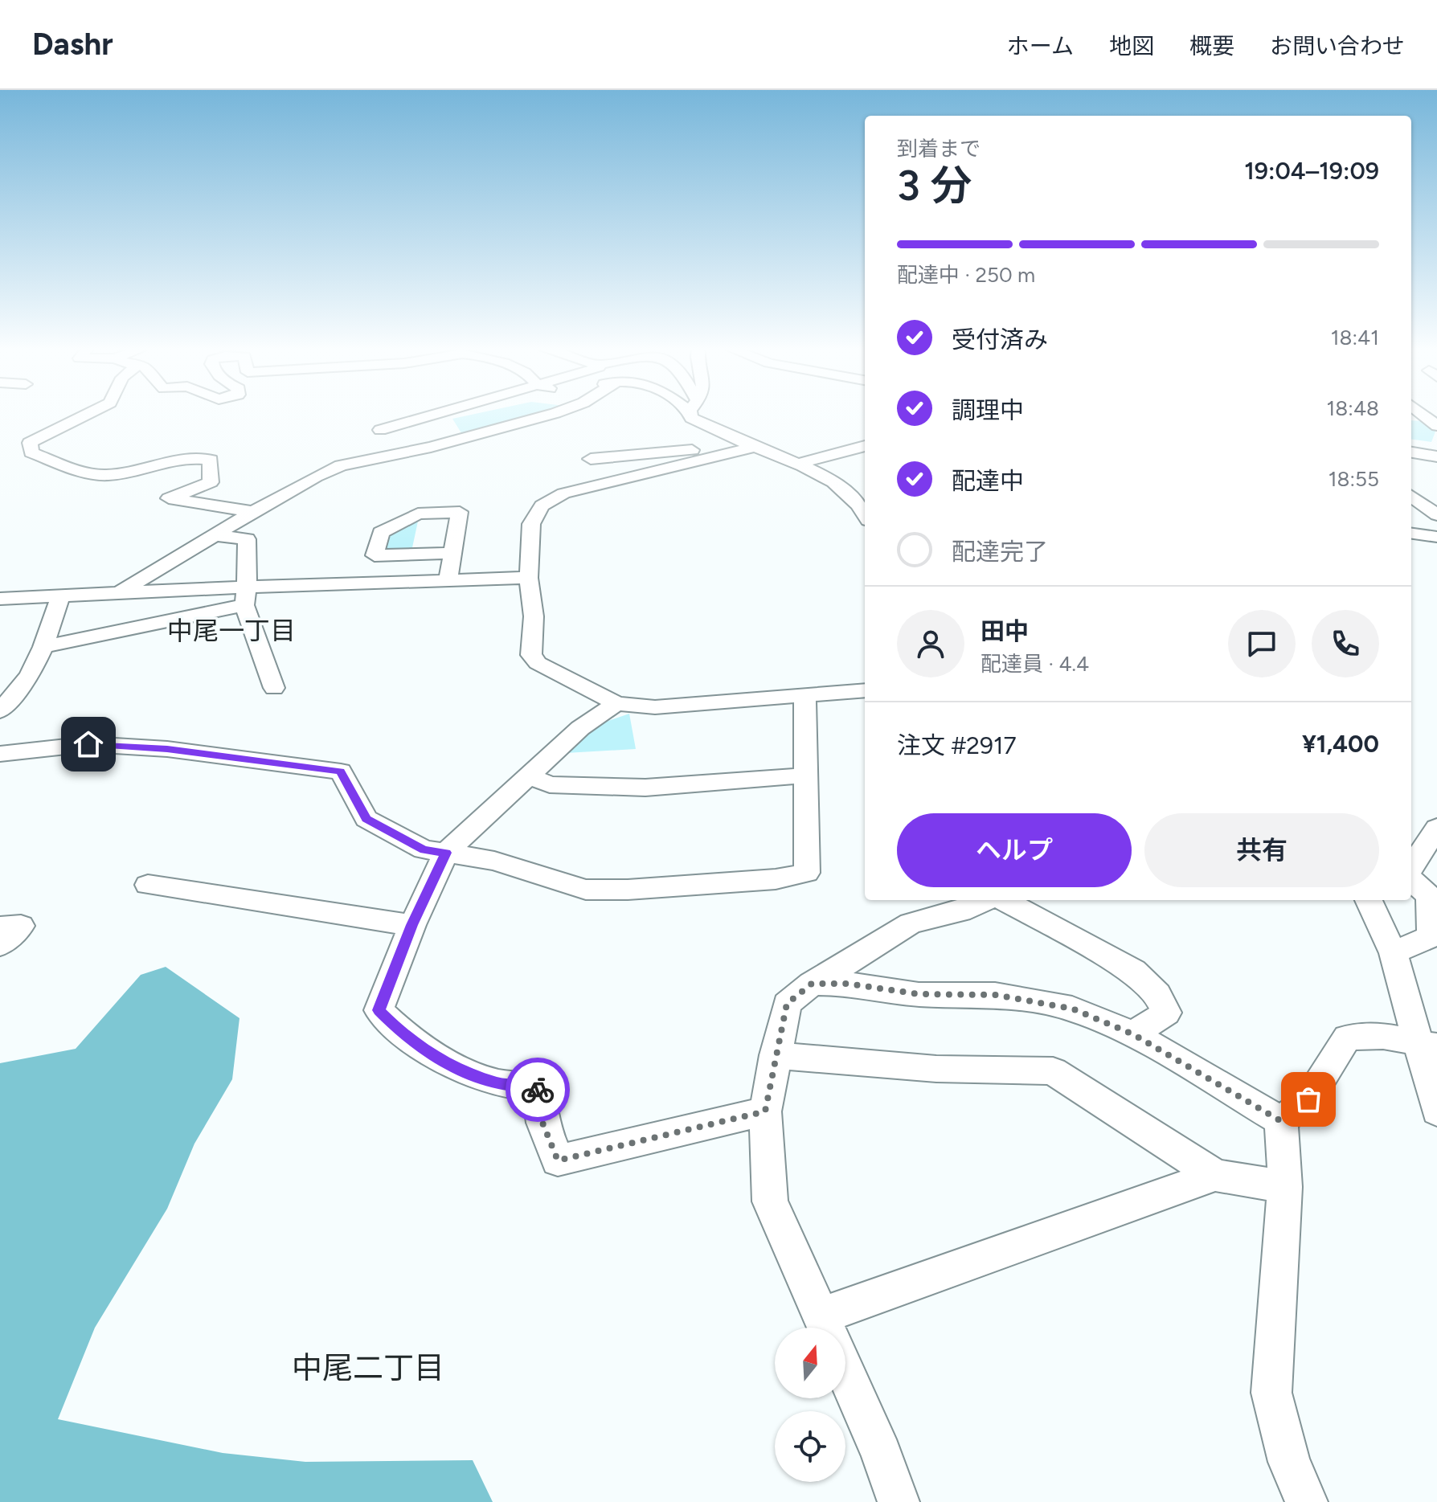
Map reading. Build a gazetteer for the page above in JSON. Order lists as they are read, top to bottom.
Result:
{
  "districts": ["中尾一丁目", "中尾二丁目"],
  "north": "top",
  "page": {
    "header": "Dashr",
    "nav": [
      "ホーム",
      "地図",
      "概要",
      "お問い合わせ"
    ],
    "heading": ["3 分", "到着まで", "19:04–19:09"],
    "panel": [
      "田中",
      "配達員 · 4.4",
      "注文 #2917",
      "¥1,400"
    ],
    "bar": "配達中 · 250 m",
    "list": [
      ["受付済み", "18:41"],
      ["調理中", "18:48"],
      ["配達中", "18:55"],
      "配達完了"
    ],
    "buttons": ["ヘルプ", "共有"]
  }
}
